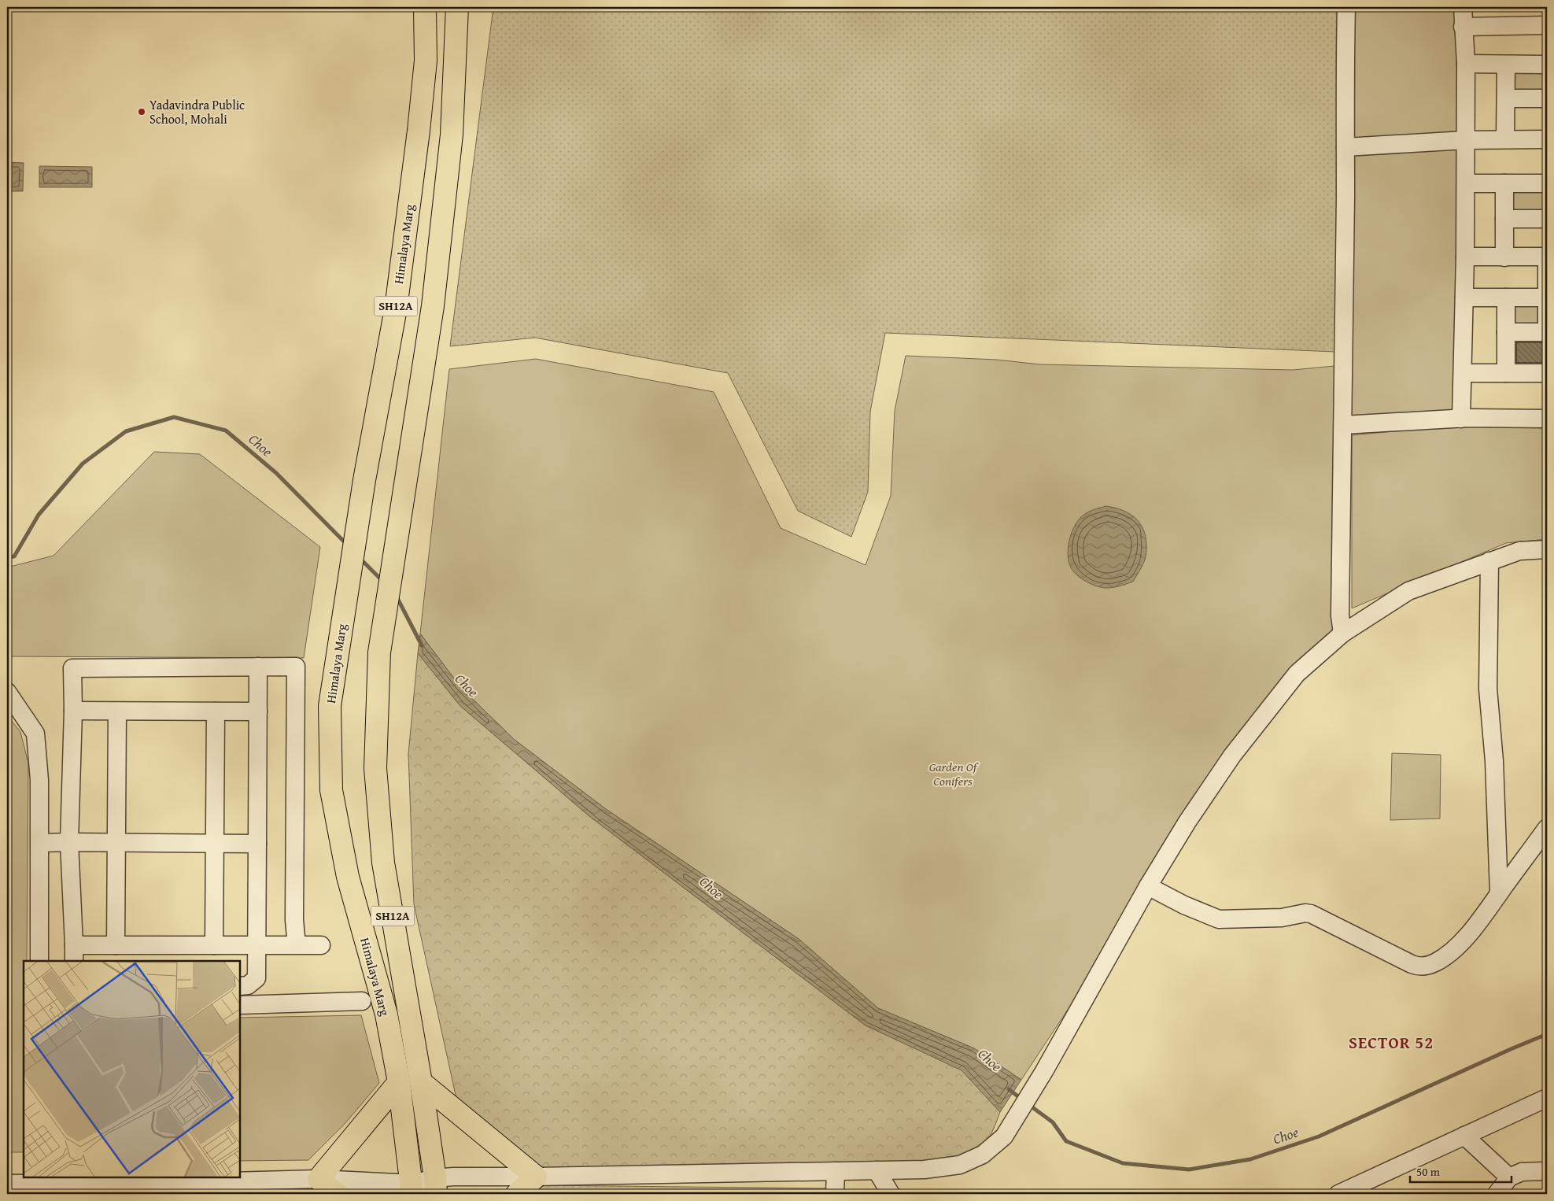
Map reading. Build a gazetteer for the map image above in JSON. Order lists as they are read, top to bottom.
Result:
{
  "streets": {
    "main road": ["Himalaya Marg", "SH12A"]
  },
  "districts": ["SECTOR 52"],
  "water": ["Choe"],
  "parks": ["Garden Of Conifers"],
  "places": ["Yadavindra Public School, Mohali"],
  "scale_bar": "50 m"
}
